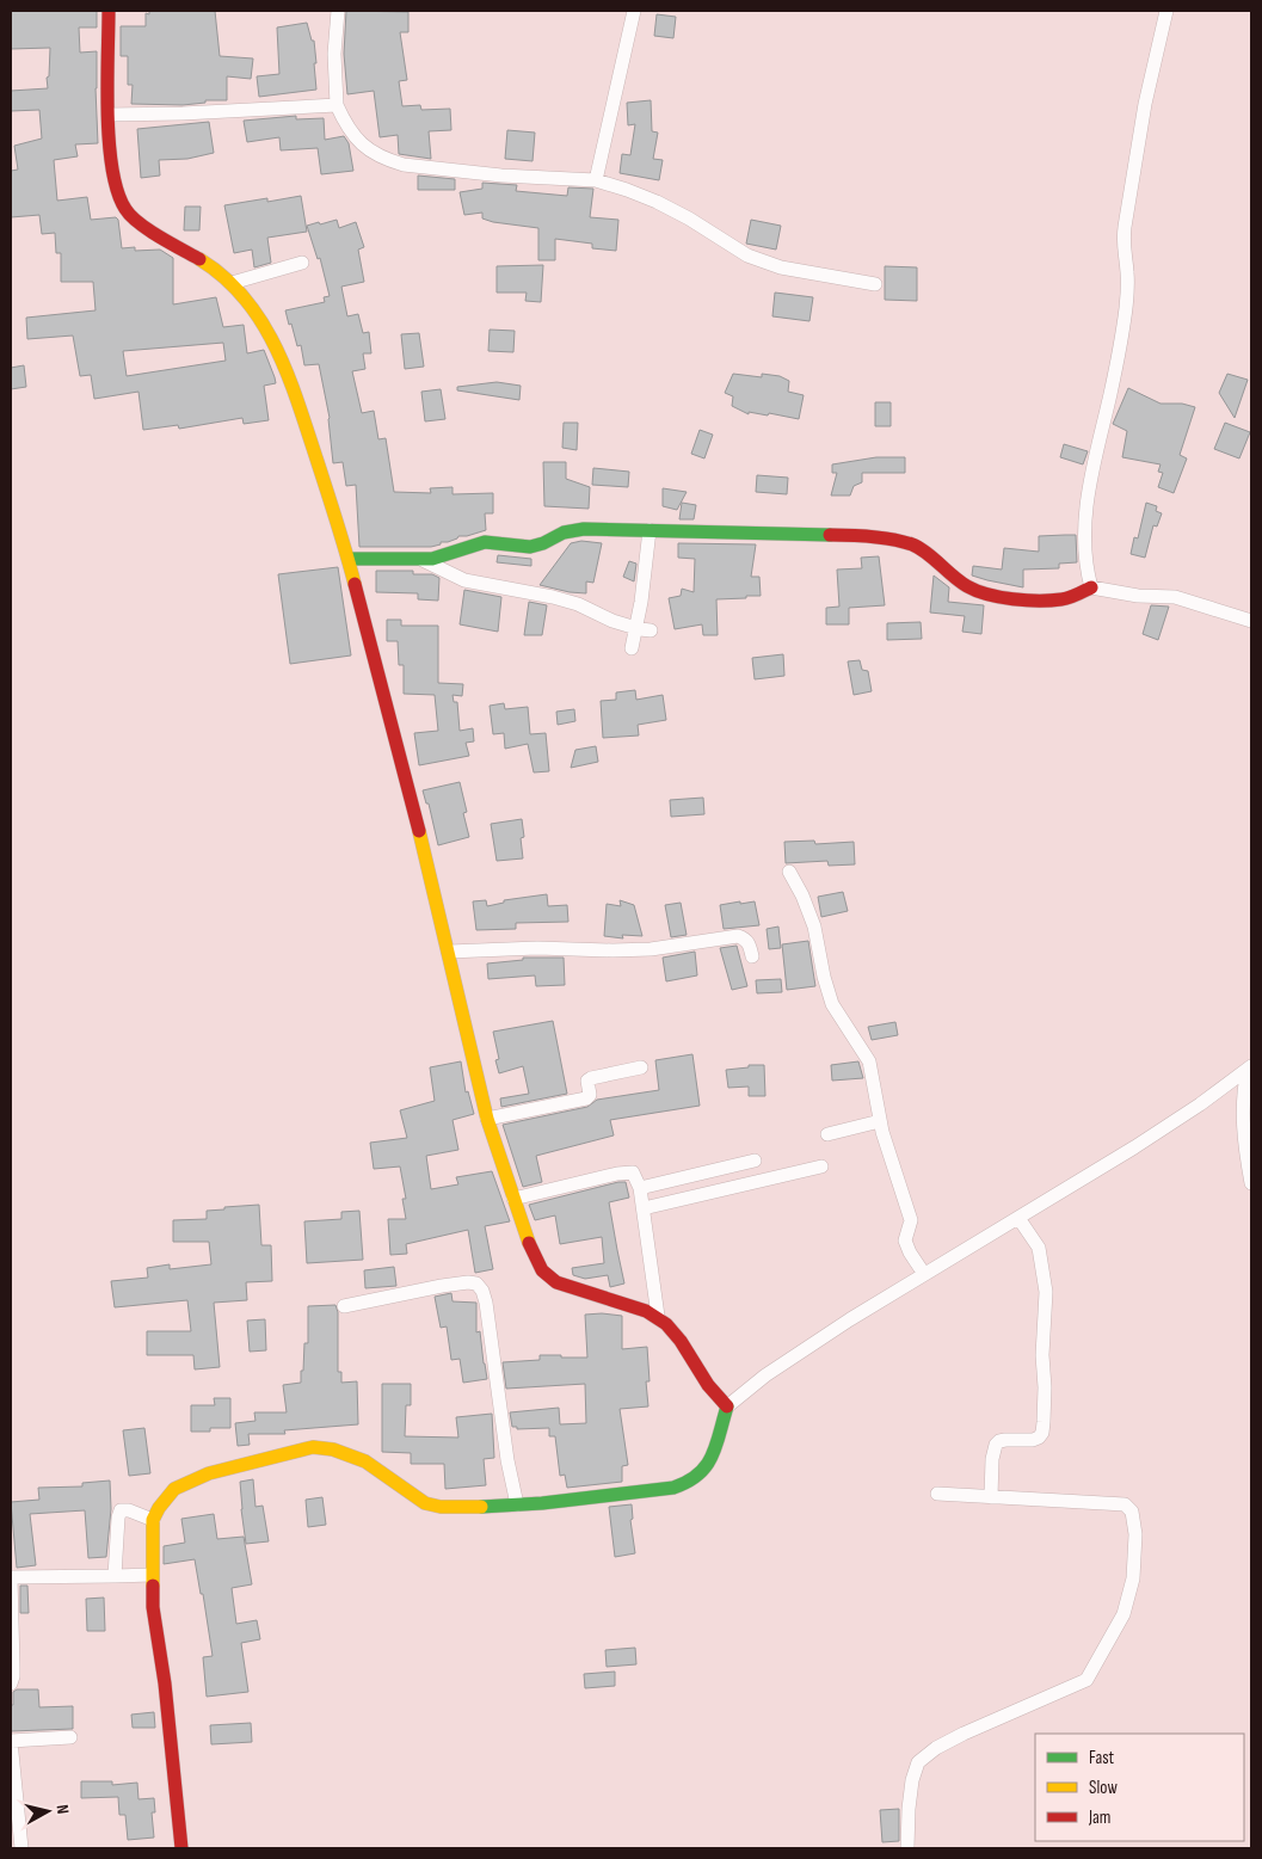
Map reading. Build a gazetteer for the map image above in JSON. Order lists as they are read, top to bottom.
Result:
{
  "legend": ["Fast", "Slow", "Jam"],
  "north": "right"
}
